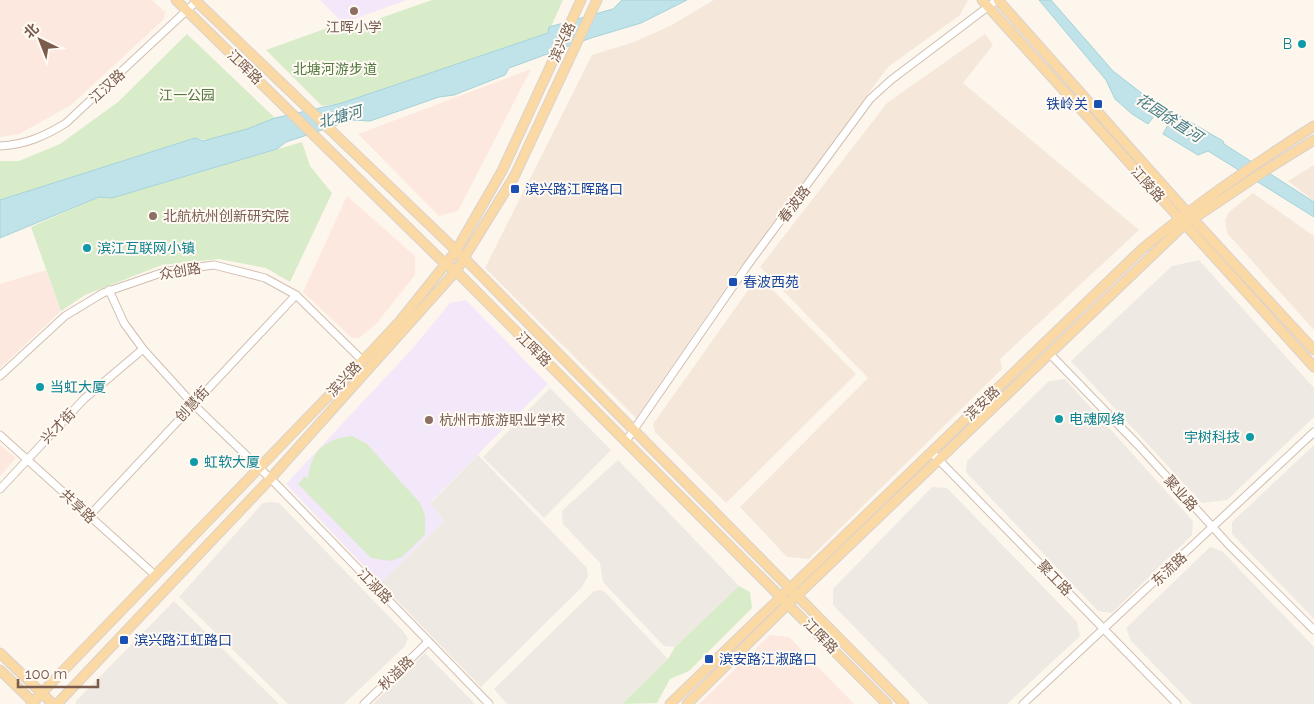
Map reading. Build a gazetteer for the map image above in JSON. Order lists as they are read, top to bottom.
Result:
{
  "streets": {
    "main road": [
      "滨兴路",
      "江晖路",
      "江陵路",
      "滨安路"
    ],
    "street": [
      "江汉路",
      "春波路",
      "众创路",
      "创慧街",
      "兴才街",
      "聚业路",
      "共享路",
      "东流路",
      "聚工路",
      "江淑路",
      "秋溢路"
    ]
  },
  "crossings": [
    ["滨兴路", "江晖路"],
    ["滨兴路", "众创路"],
    ["滨兴路", "共享路"],
    ["滨兴路", "江淑路"],
    ["江晖路", "江汉路"],
    ["江晖路", "春波路"],
    ["江晖路", "滨安路"],
    ["江陵路", "春波路"],
    ["江陵路", "滨安路"],
    ["众创路", "创慧街"],
    ["众创路", "江淑路"],
    ["滨安路", "聚业路"],
    ["滨安路", "聚工路"],
    ["创慧街", "共享路"],
    ["创慧街", "江淑路"],
    ["兴才街", "共享路"],
    ["兴才街", "江淑路"],
    ["聚业路", "东流路"],
    ["东流路", "聚工路"],
    ["江淑路", "秋溢路"]
  ],
  "water": ["北塘河", "花园徐直河"],
  "parks": ["北塘河游步道", "江一公园"],
  "places": {
    "other": [
      "江晖小学",
      "B",
      "北航杭州创新研究院",
      "滨江互联网小镇",
      "当虹大厦",
      "电魂网络",
      "杭州市旅游职业学校",
      "宇树科技",
      "虹软大厦"
    ],
    "transit": [
      "铁岭关",
      "滨兴路江晖路口",
      "春波西苑",
      "滨兴路江虹路口",
      "滨安路江淑路口"
    ]
  },
  "scale_bar": "100 m",
  "north": "top left"
}
